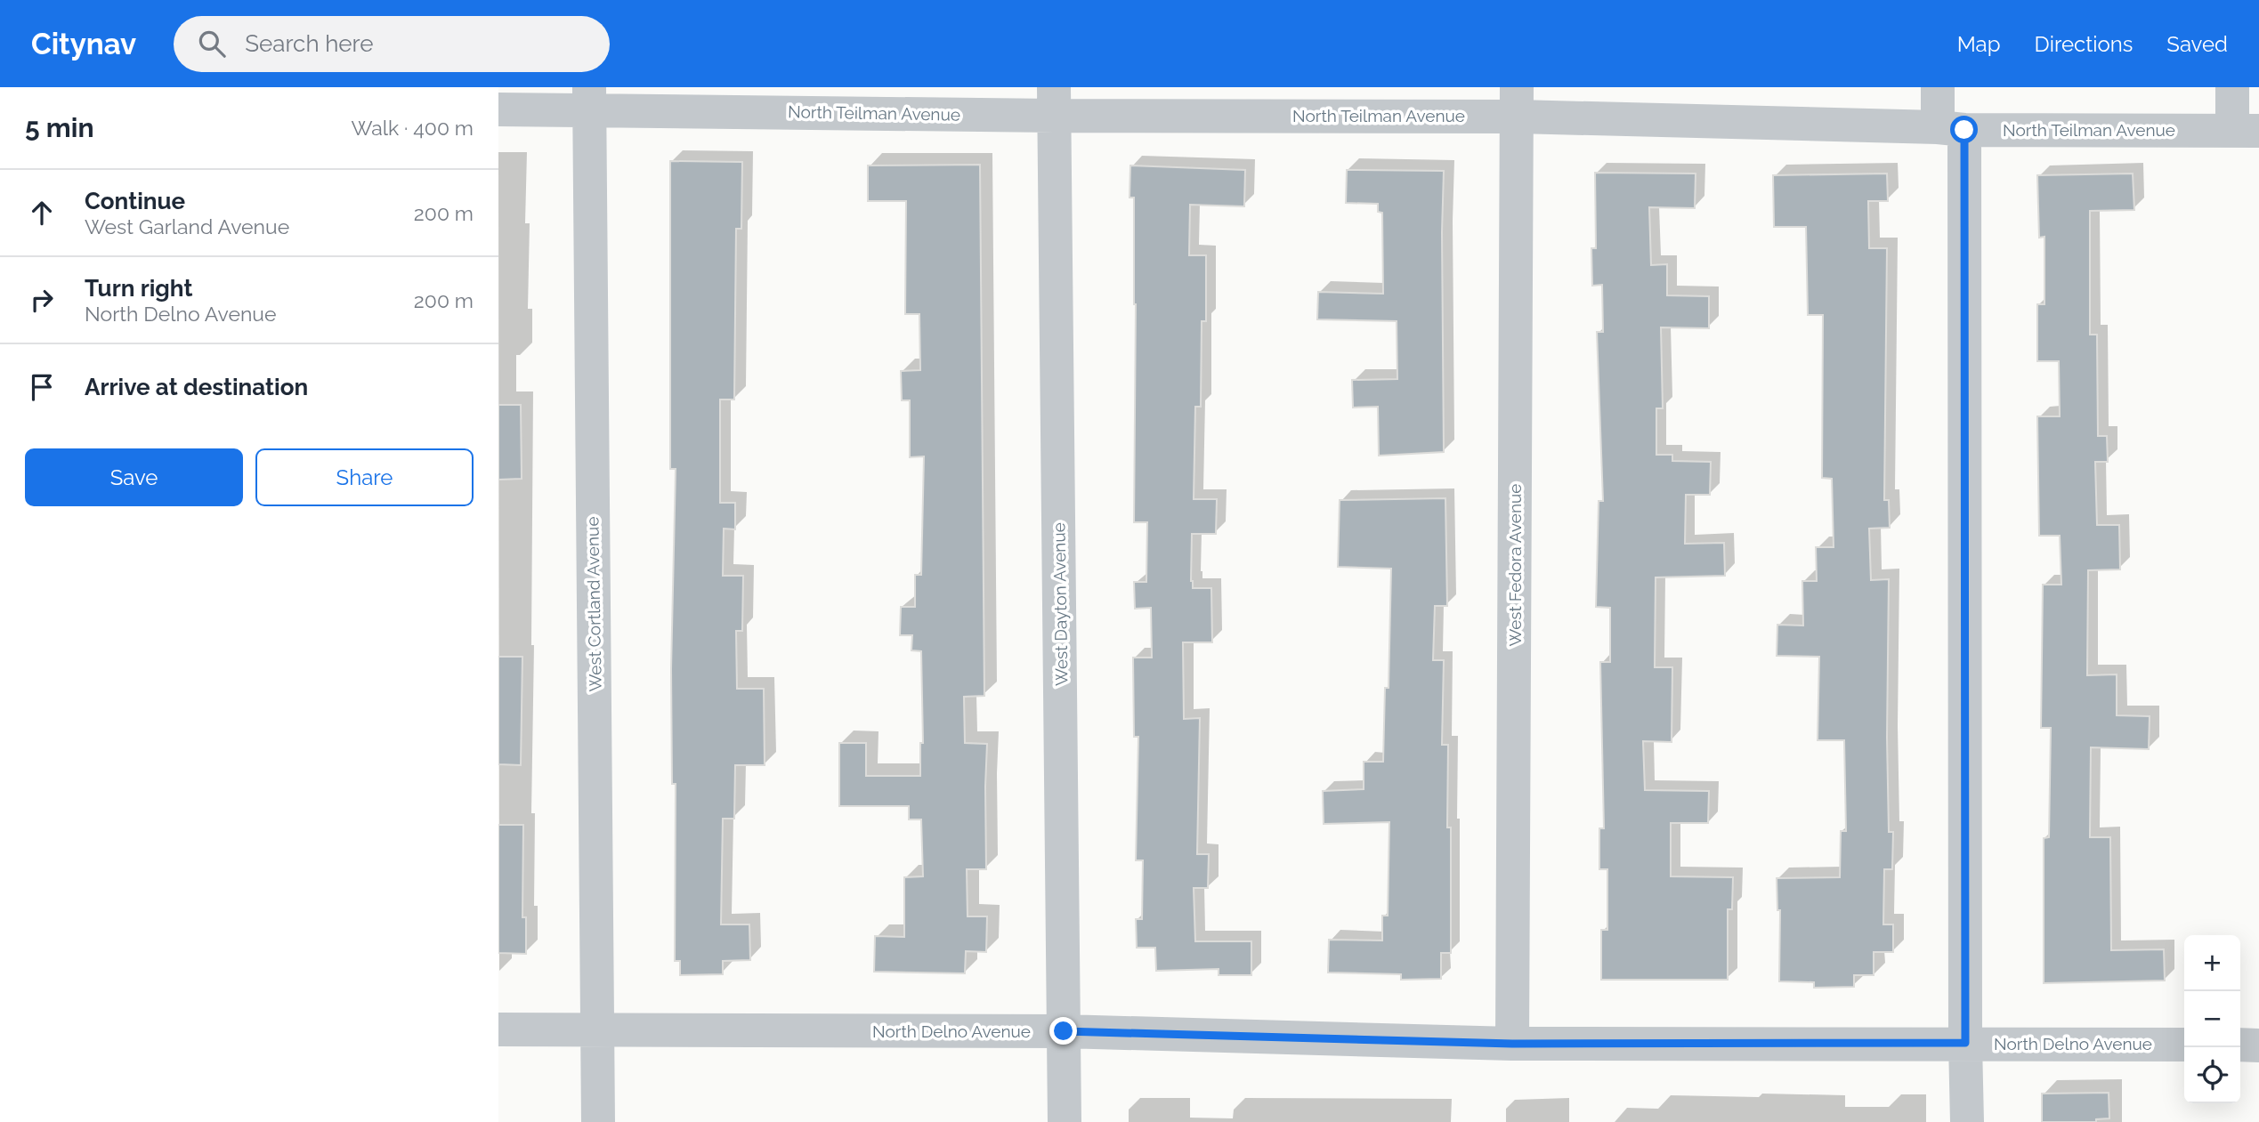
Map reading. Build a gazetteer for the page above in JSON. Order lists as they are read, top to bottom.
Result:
{
  "streets": {
    "street": [
      "North Teilman Avenue",
      "West Fedora Avenue",
      "West Cortland Avenue",
      "West Dayton Avenue",
      "North Delno Avenue"
    ]
  },
  "crossings": [
    ["North Teilman Avenue", "West Fedora Avenue"],
    ["North Teilman Avenue", "West Cortland Avenue"],
    ["North Teilman Avenue", "West Dayton Avenue"],
    ["West Fedora Avenue", "North Delno Avenue"],
    ["West Cortland Avenue", "North Delno Avenue"],
    ["West Dayton Avenue", "North Delno Avenue"]
  ],
  "page": {
    "header": "Citynav",
    "search": "Search here",
    "nav": ["Map", "Directions", "Saved"],
    "heading": ["5 min", "Walk · 400 m"],
    "list": [
      ["Continue", "West Garland Avenue", "200 m"],
      ["Turn right", "North Delno Avenue", "200 m"],
      "Arrive at destination"
    ],
    "buttons": ["Save", "Share"],
    "map_buttons": ["+", "−"]
  }
}
